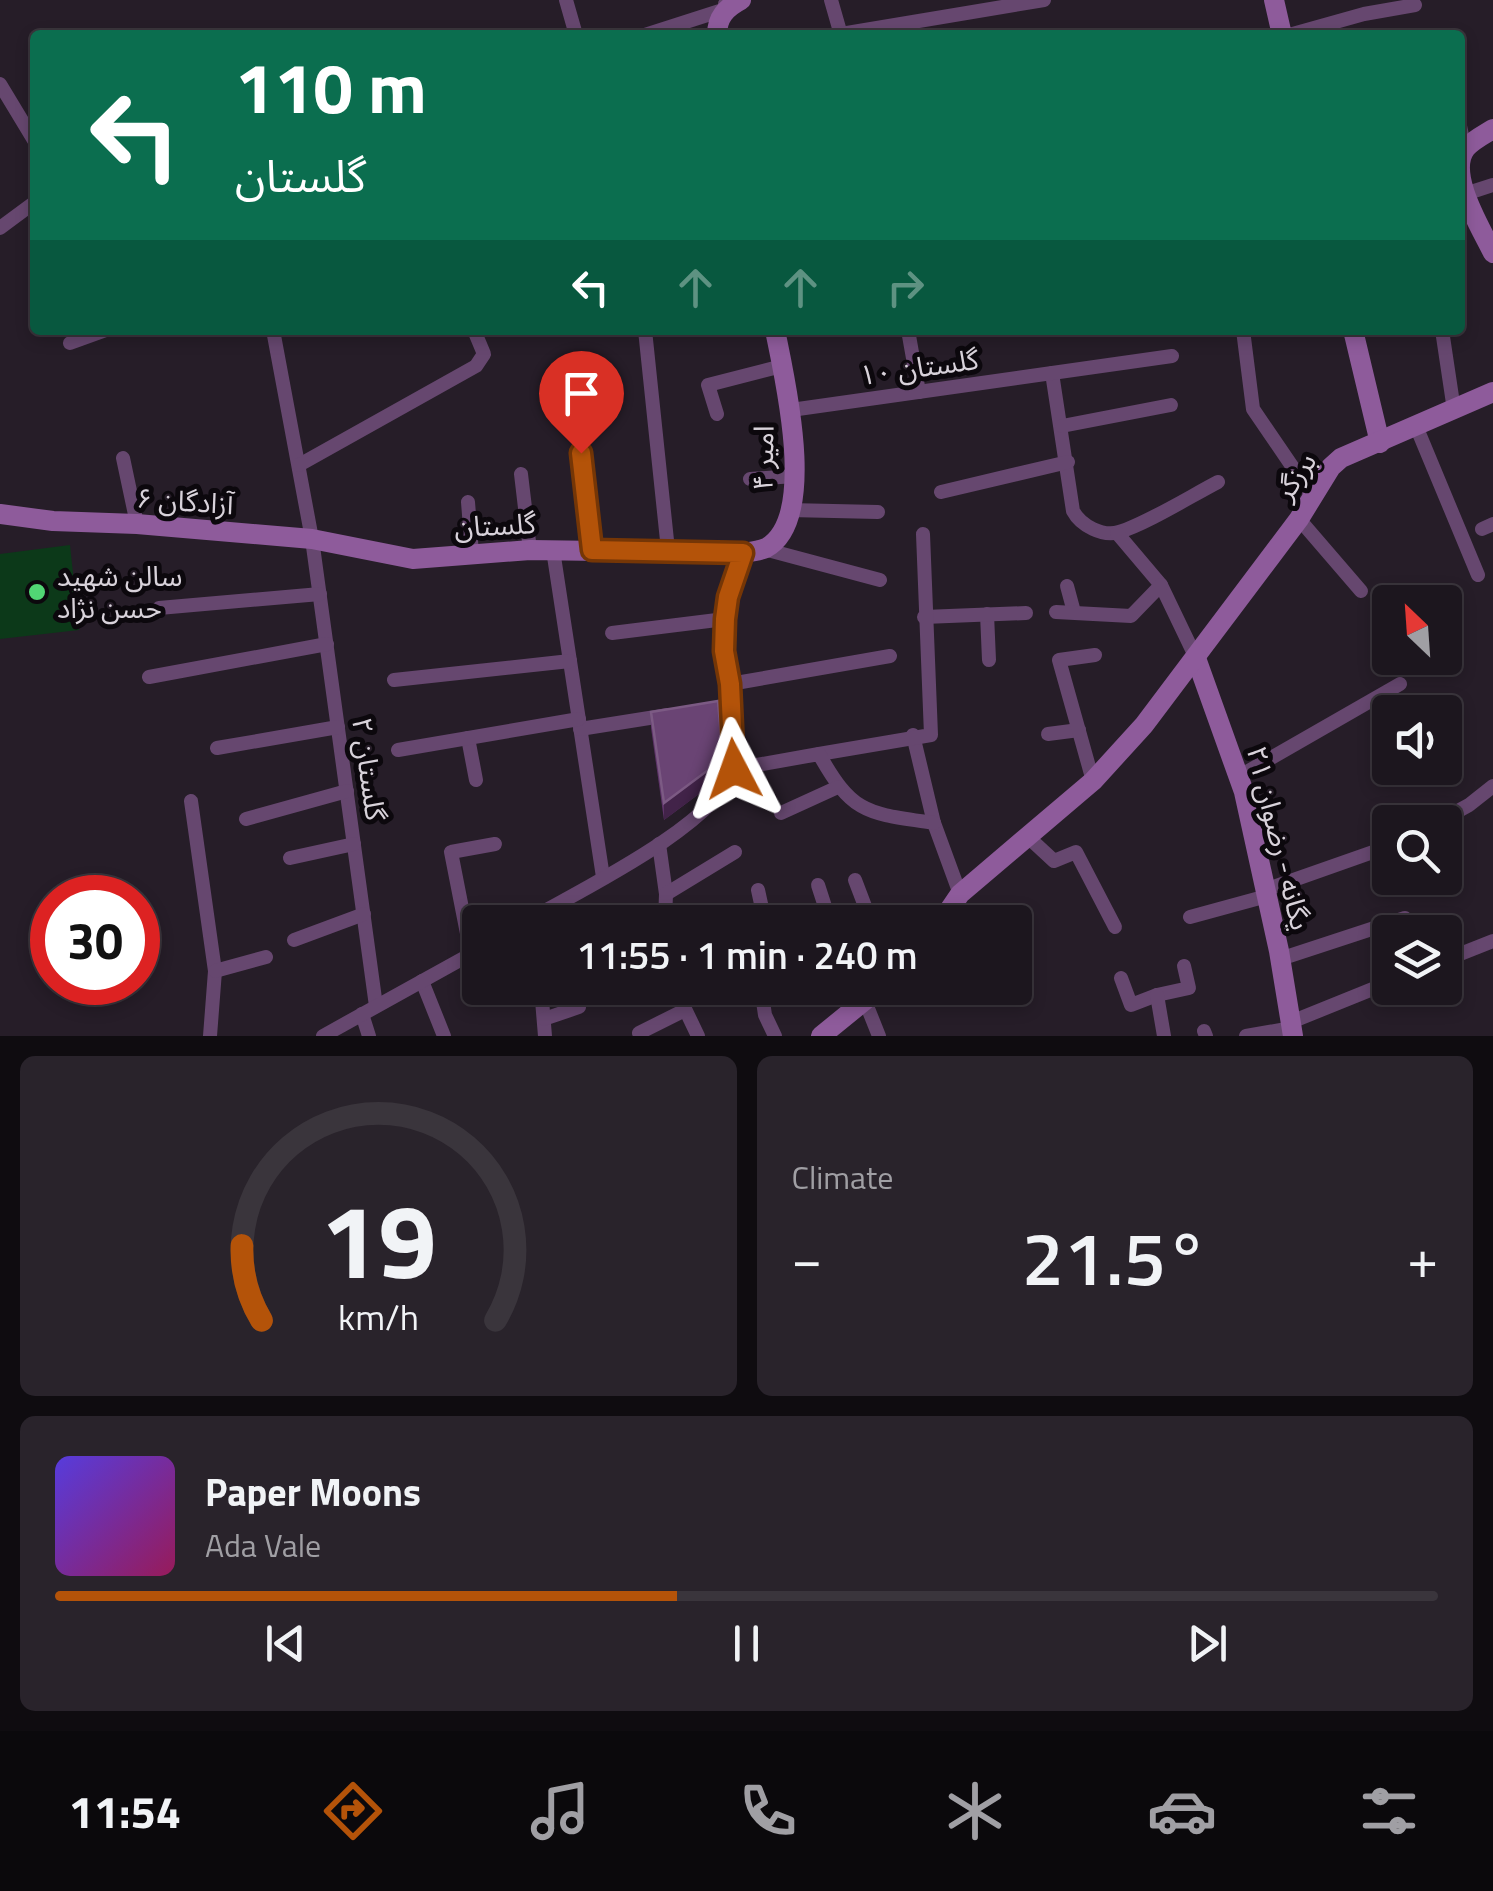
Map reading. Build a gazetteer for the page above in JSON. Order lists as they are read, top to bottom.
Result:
{
  "streets": {
    "street": [
      "گلستان ۱۰",
      "امیر ۴",
      "برزگر",
      "آزادگان ۶",
      "گلستان",
      "گلستان ۲",
      "یگانه - رضوان ۲۱"
    ]
  },
  "crossings": [
    ["گلستان ۱۰", "امیر ۴"],
    ["برزگر", "یگانه - رضوان ۲۱"],
    ["آزادگان ۶", "گلستان"],
    ["آزادگان ۶", "گلستان ۲"],
    ["گلستان", "گلستان ۲"]
  ],
  "places": ["سالن شهید حسن نژاد"],
  "north": "top left",
  "page": {
    "turn": ["110 m", "گلستان"],
    "limit": "30",
    "trip": "11:55 · 1 min · 240 m",
    "tile": "Climate",
    "heat": ["−", "21.5°", "+"],
    "song": ["Paper Moons", "Ada Vale"],
    "tabs": "11:54",
    "gauge": ["19", "km/h"]
  }
}
